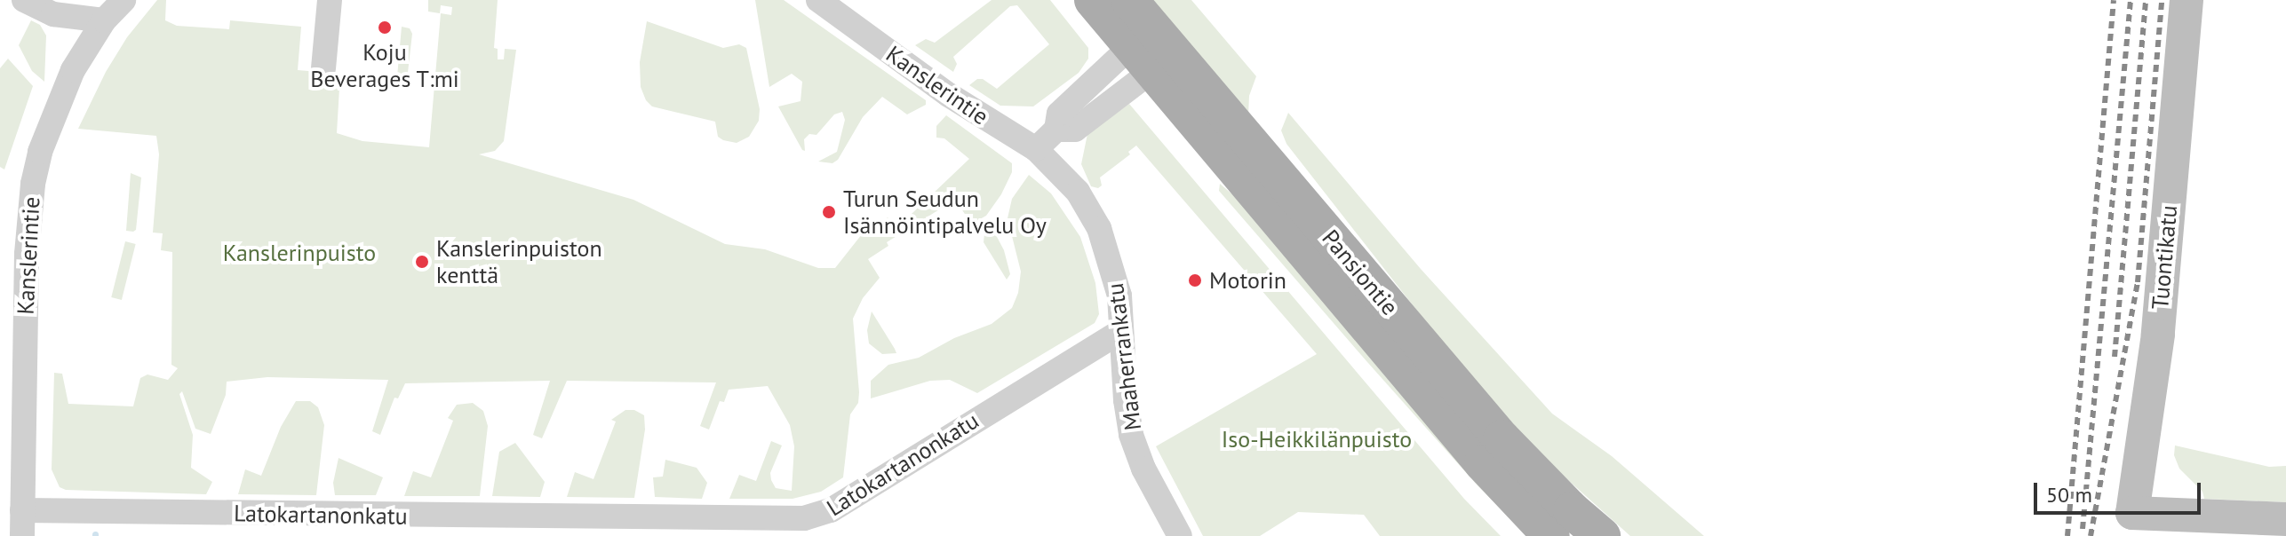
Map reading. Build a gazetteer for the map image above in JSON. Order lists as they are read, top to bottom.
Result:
{
  "streets": {
    "main road": ["Pansiontie"],
    "street": [
      "Kanslerintie",
      "Tuontikatu",
      "Maaherrankatu",
      "Latokartanonkatu"
    ]
  },
  "crossings": [
    ["Kanslerintie", "Maaherrankatu"],
    ["Kanslerintie", "Latokartanonkatu"],
    ["Maaherrankatu", "Latokartanonkatu"]
  ],
  "parks": ["Kanslerinpuisto", "Iso-Heikkilänpuisto"],
  "places": [
    "Koju Beverages T:mi",
    "Turun Seudun Isännöintipalvelu Oy",
    "Kanslerinpuiston kenttä",
    "Motorin"
  ],
  "scale_bar": "50 m"
}
